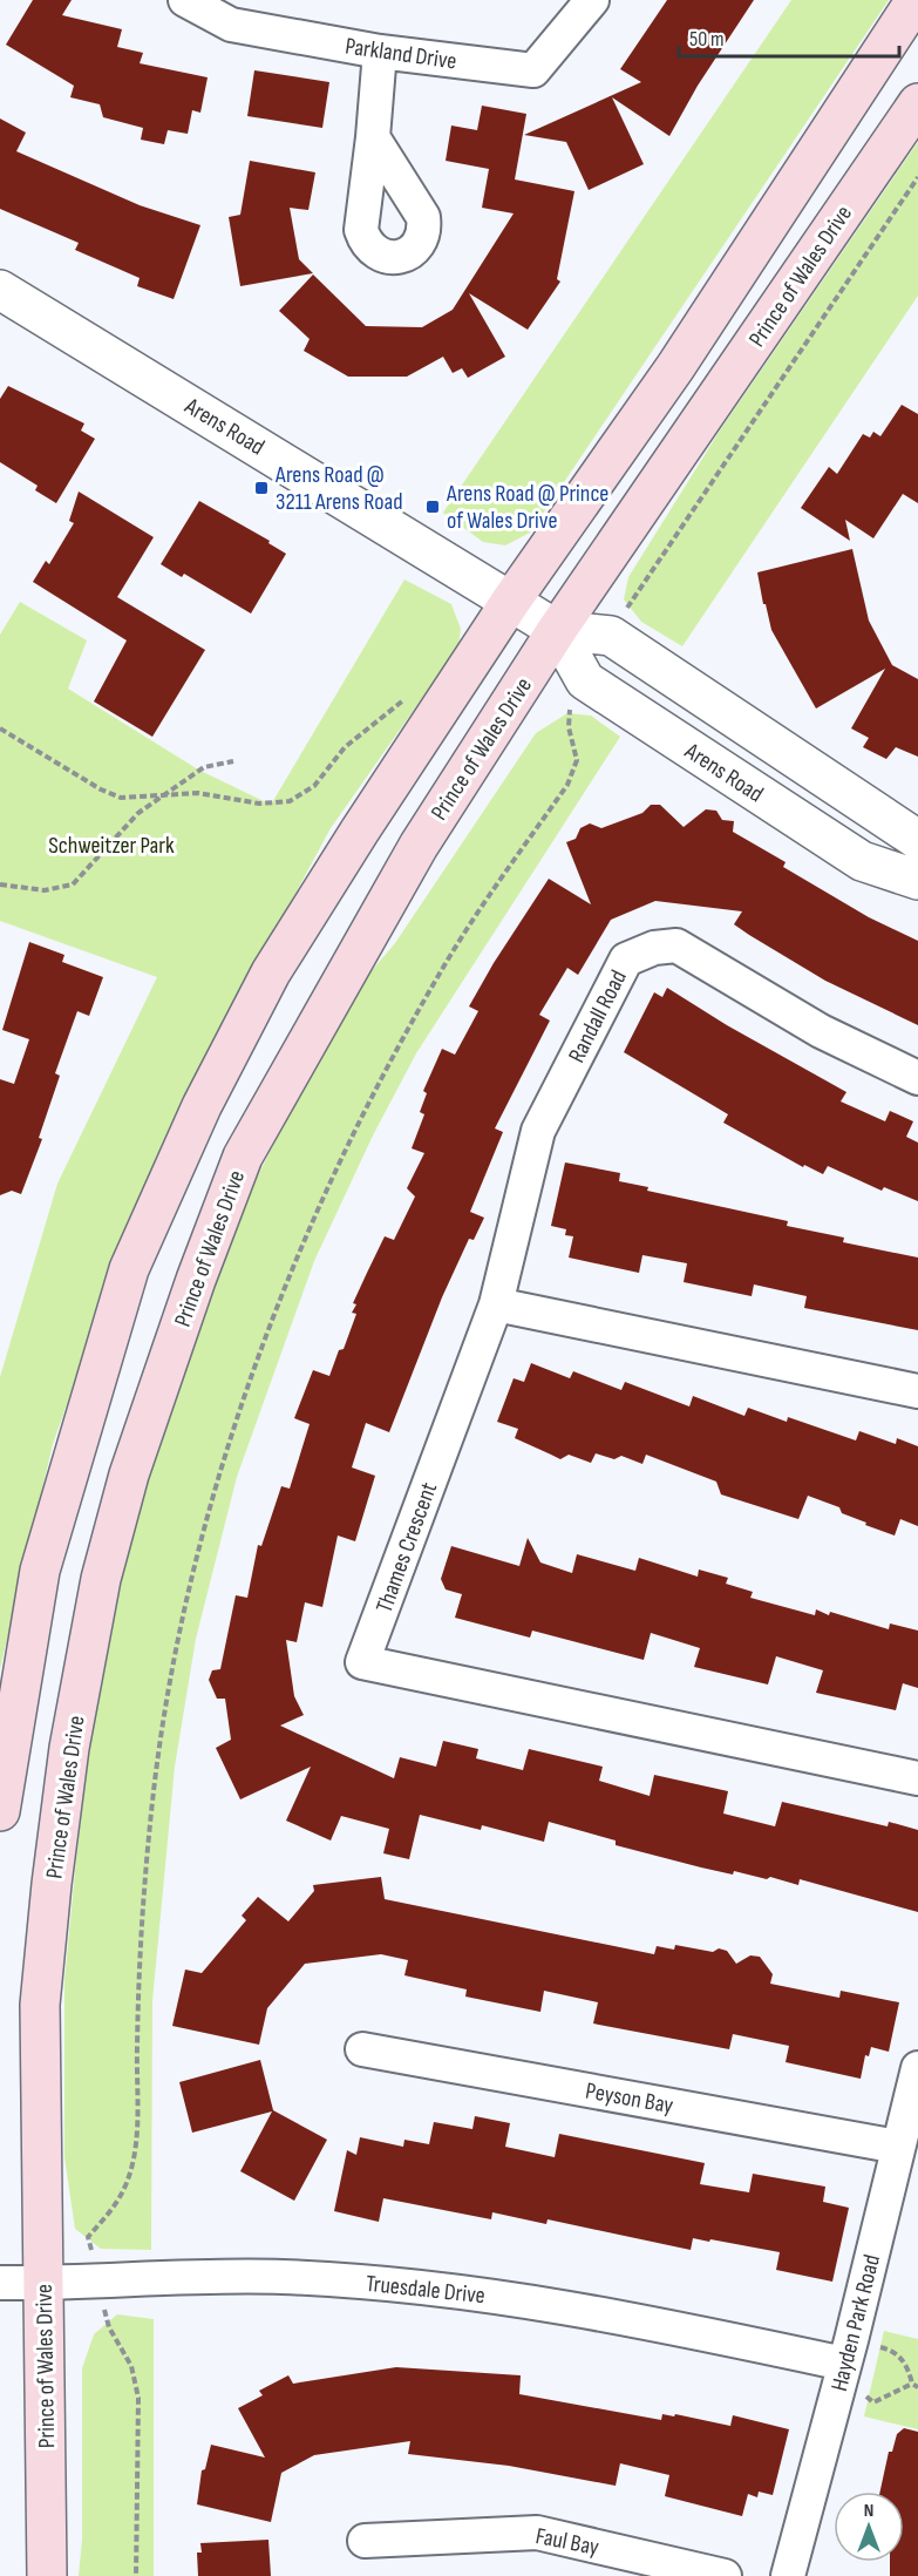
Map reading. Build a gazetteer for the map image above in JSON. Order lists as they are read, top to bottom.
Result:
{
  "streets": {
    "main road": ["Prince of Wales Drive"],
    "street": [
      "Parkland Drive",
      "Arens Road",
      "Randall Road",
      "Thames Crescent",
      "Peyson Bay",
      "Truesdale Drive",
      "Hayden Park Road",
      "Faul Bay"
    ]
  },
  "crossings": [
    ["Prince of Wales Drive", "Arens Road"],
    ["Prince of Wales Drive", "Truesdale Drive"],
    ["Randall Road", "Thames Crescent"],
    ["Peyson Bay", "Hayden Park Road"],
    ["Truesdale Drive", "Hayden Park Road"]
  ],
  "parks": ["Schweitzer Park"],
  "places": {
    "transit": ["Arens Road @ 3211 Arens Road", "Arens Road @ Prince of Wales Drive"]
  },
  "scale_bar": "50 m",
  "north": "top"
}
